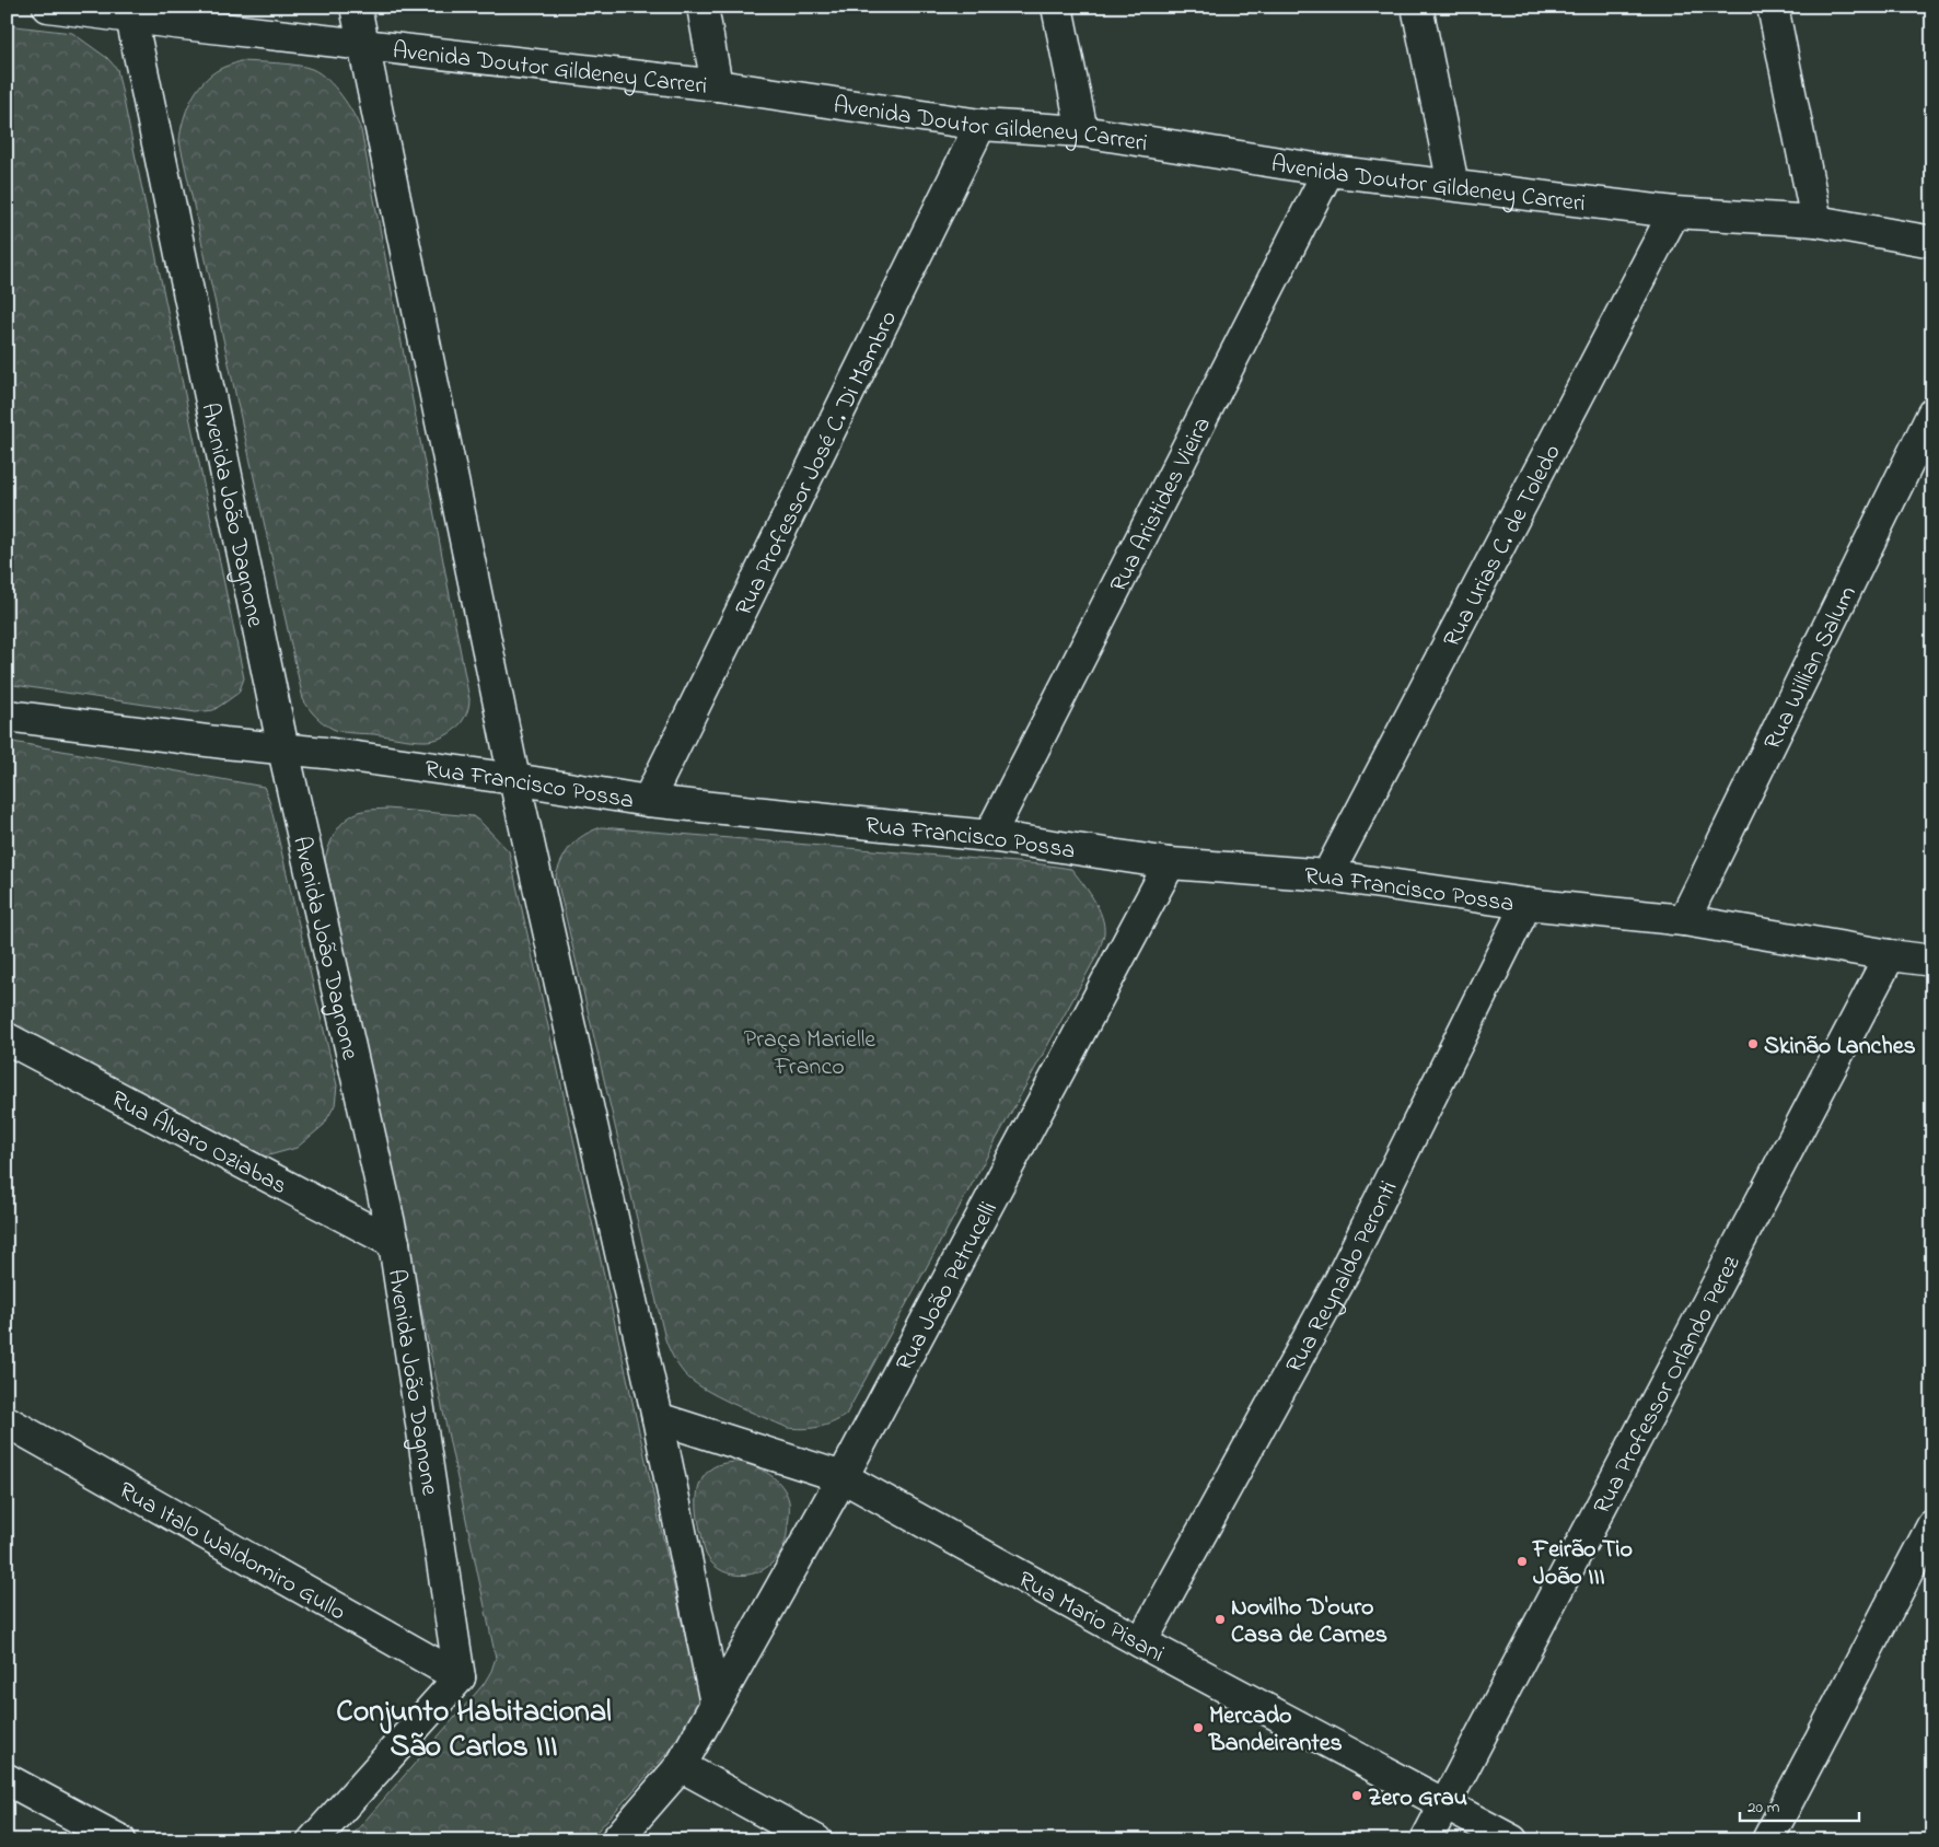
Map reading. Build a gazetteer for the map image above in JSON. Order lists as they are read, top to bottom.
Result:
{
  "streets": {
    "street": [
      "Avenida Doutor Gildeney Carreri",
      "Rua Professor José C. Di Mambro",
      "Rua Aristides Vieira",
      "Avenida João Dagnone",
      "Rua Urias C. de Toledo",
      "Rua Willian Salum",
      "Rua Francisco Possa",
      "Rua Álvaro Oziabas",
      "Rua Reynaldo Peronti",
      "Rua João Petrucelli",
      "Rua Professor Orlando Perez",
      "Rua Italo Waldomiro Gullo",
      "Rua Mario Pisani"
    ]
  },
  "crossings": [
    ["Avenida Doutor Gildeney Carreri", "Rua Professor José C. Di Mambro"],
    ["Avenida Doutor Gildeney Carreri", "Rua Aristides Vieira"],
    ["Avenida Doutor Gildeney Carreri", "Avenida João Dagnone"],
    ["Avenida Doutor Gildeney Carreri", "Rua Urias C. de Toledo"],
    ["Rua Professor José C. Di Mambro", "Rua Francisco Possa"],
    ["Rua Aristides Vieira", "Rua Francisco Possa"],
    ["Avenida João Dagnone", "Rua Francisco Possa"],
    ["Avenida João Dagnone", "Rua Álvaro Oziabas"],
    ["Avenida João Dagnone", "Rua Italo Waldomiro Gullo"],
    ["Rua Urias C. de Toledo", "Rua Francisco Possa"],
    ["Rua Willian Salum", "Rua Francisco Possa"],
    ["Rua Francisco Possa", "Rua Reynaldo Peronti"],
    ["Rua Francisco Possa", "Rua João Petrucelli"],
    ["Rua Francisco Possa", "Rua Professor Orlando Perez"],
    ["Rua Reynaldo Peronti", "Rua Mario Pisani"],
    ["Rua João Petrucelli", "Rua Mario Pisani"],
    ["Rua Professor Orlando Perez", "Rua Mario Pisani"]
  ],
  "districts": ["Conjunto Habitacional São Carlos III"],
  "parks": ["Praça Marielle Franco"],
  "places": [
    "Skinão Lanches",
    "Feirão Tio João III",
    "Novilho D'ouro Casa de Carnes",
    "Mercado Bandeirantes",
    "Zero Grau"
  ],
  "scale_bar": "20 m"
}
